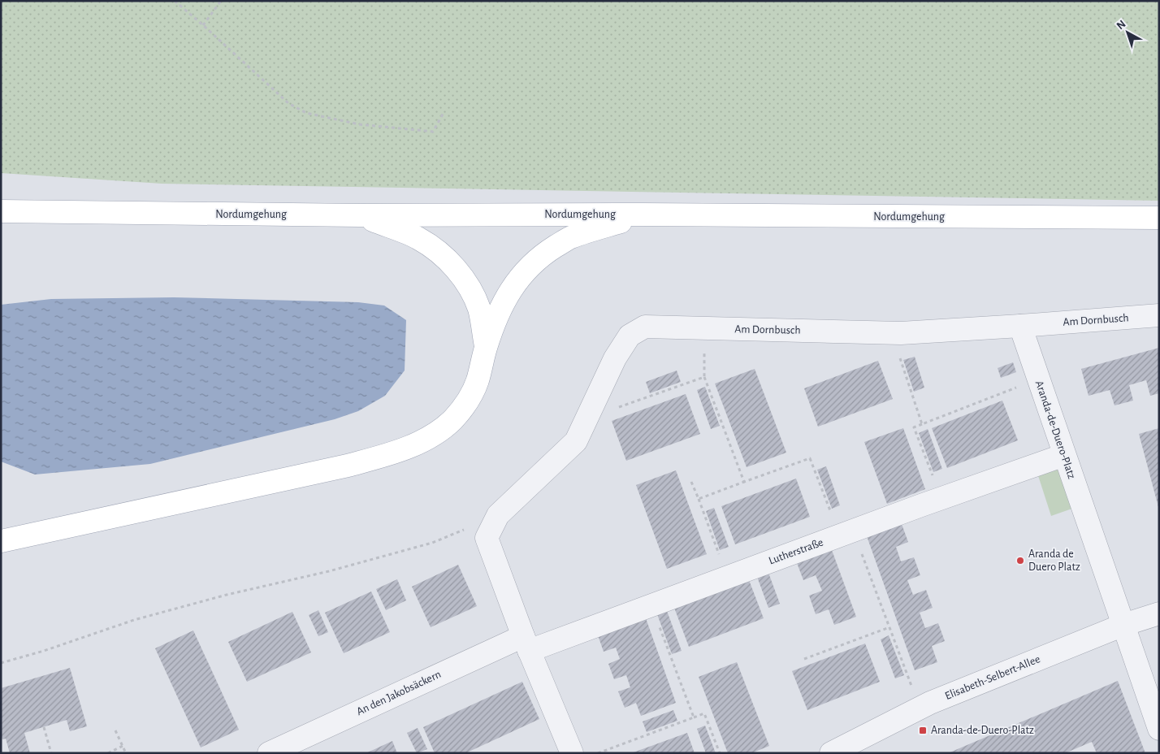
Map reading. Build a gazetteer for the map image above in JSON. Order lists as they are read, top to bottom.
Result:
{
  "streets": {
    "main road": ["Nordumgehung"],
    "street": [
      "Am Dornbusch",
      "Aranda-de-Duero-Platz",
      "Lutherstraße",
      "Elisabeth-Selbert-Allee",
      "An den Jakobsäckern"
    ]
  },
  "crossings": [
    ["Am Dornbusch", "Aranda-de-Duero-Platz"],
    ["Am Dornbusch", "Lutherstraße"],
    ["Am Dornbusch", "An den Jakobsäckern"],
    ["Aranda-de-Duero-Platz", "Lutherstraße"],
    ["Aranda-de-Duero-Platz", "Elisabeth-Selbert-Allee"],
    ["Lutherstraße", "An den Jakobsäckern"]
  ],
  "places": {
    "other": ["Aranda de Duero Platz"],
    "transit": ["Aranda-de-Duero-Platz"]
  },
  "north": "top left"
}
